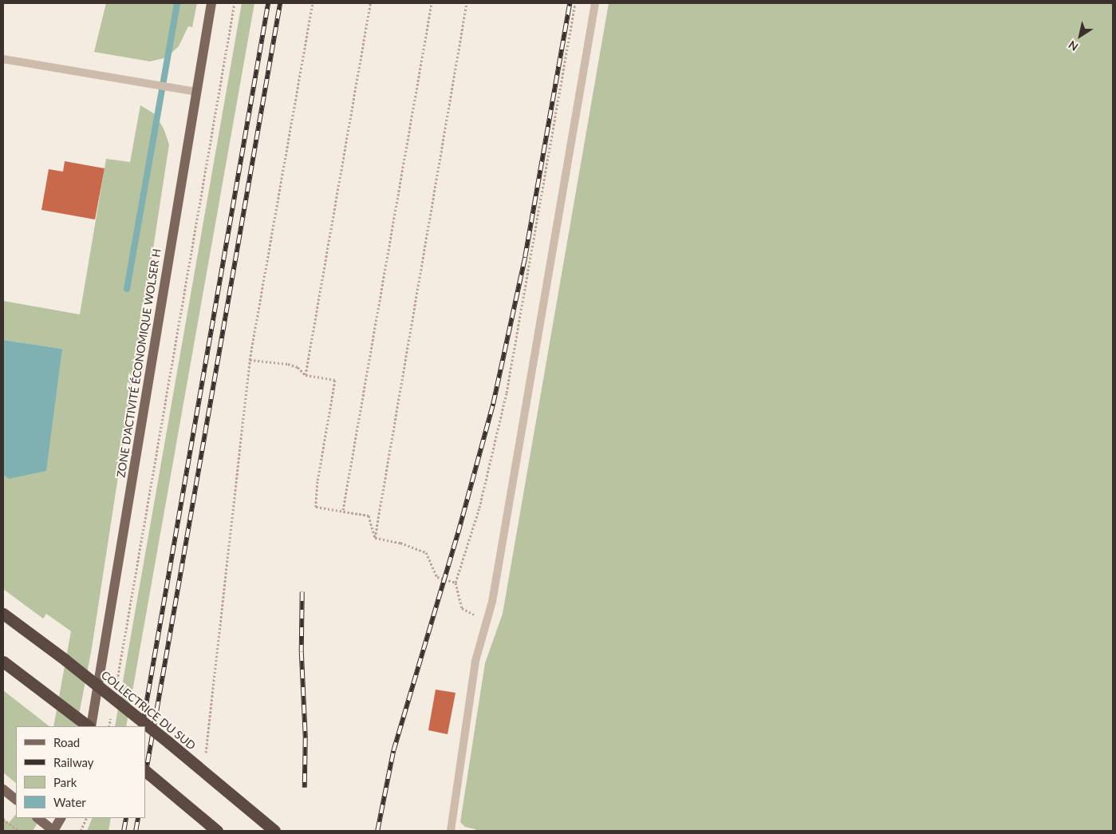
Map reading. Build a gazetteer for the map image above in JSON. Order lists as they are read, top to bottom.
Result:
{
  "streets": {
    "highway": ["COLLECTRICE DU SUD"],
    "main road": ["ZONE D'ACTIVITÉ ÉCONOMIQUE WOLSER H"]
  },
  "legend": [
    "Road",
    "Railway",
    "Park",
    "Water"
  ],
  "north": "bottom left"
}
